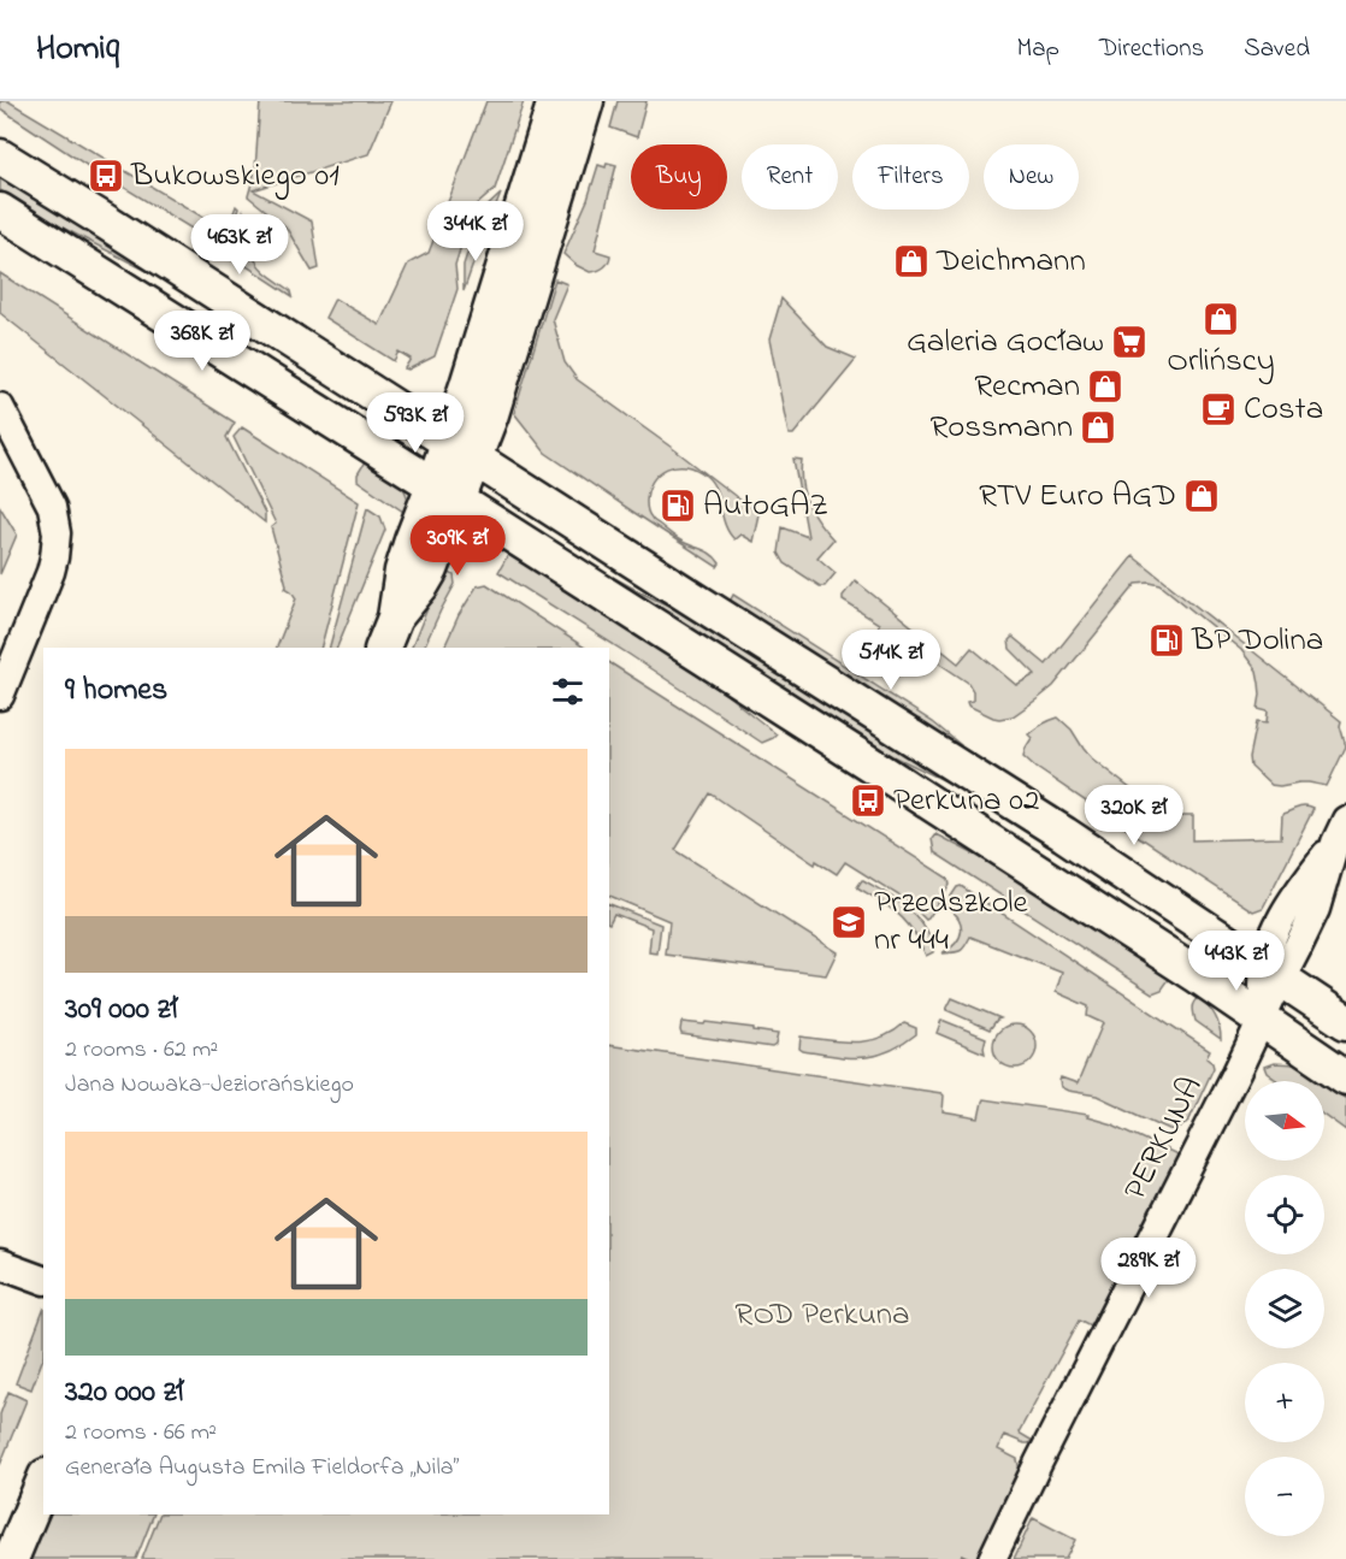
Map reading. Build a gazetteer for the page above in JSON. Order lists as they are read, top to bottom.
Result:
{
  "streets": {
    "street": ["PERKUNA"]
  },
  "parks": ["ROD Perkuna"],
  "places": {
    "bus stop": ["Bukowskiego 01", "Perkuna 02"],
    "shop": [
      "Deichmann",
      "Orlińscy",
      "Recman",
      "Rossmann",
      "RTV Euro AGD"
    ],
    "supermarket": ["Galeria Gocław"],
    "cafe": ["Costa"],
    "fuel station": ["AutoGAZ", "BP Dolina"],
    "school or university": ["Przedszkole nr 444"]
  },
  "north": "right",
  "page": {
    "header": "Homiq",
    "nav": ["Map", "Directions", "Saved"],
    "chip": [
      "Buy",
      "Rent",
      "Filters",
      "New"
    ],
    "price": [
      "344K zł",
      "463K zł",
      "368K zł",
      "593K zł",
      "309K zł",
      "514K zł",
      "320K zł",
      "443K zł",
      "289K zł"
    ],
    "heading": "9 homes",
    "list": [
      {
        "name": "309 000 zł",
        "note": "2 rooms · 62 m² · Jana Nowaka-Jeziorańskiego"
      },
      {
        "name": "320 000 zł",
        "note": "2 rooms · 66 m² · Generała Augusta Emila Fieldorfa „Nila”"
      }
    ],
    "map_buttons": ["+", "−"]
  }
}
